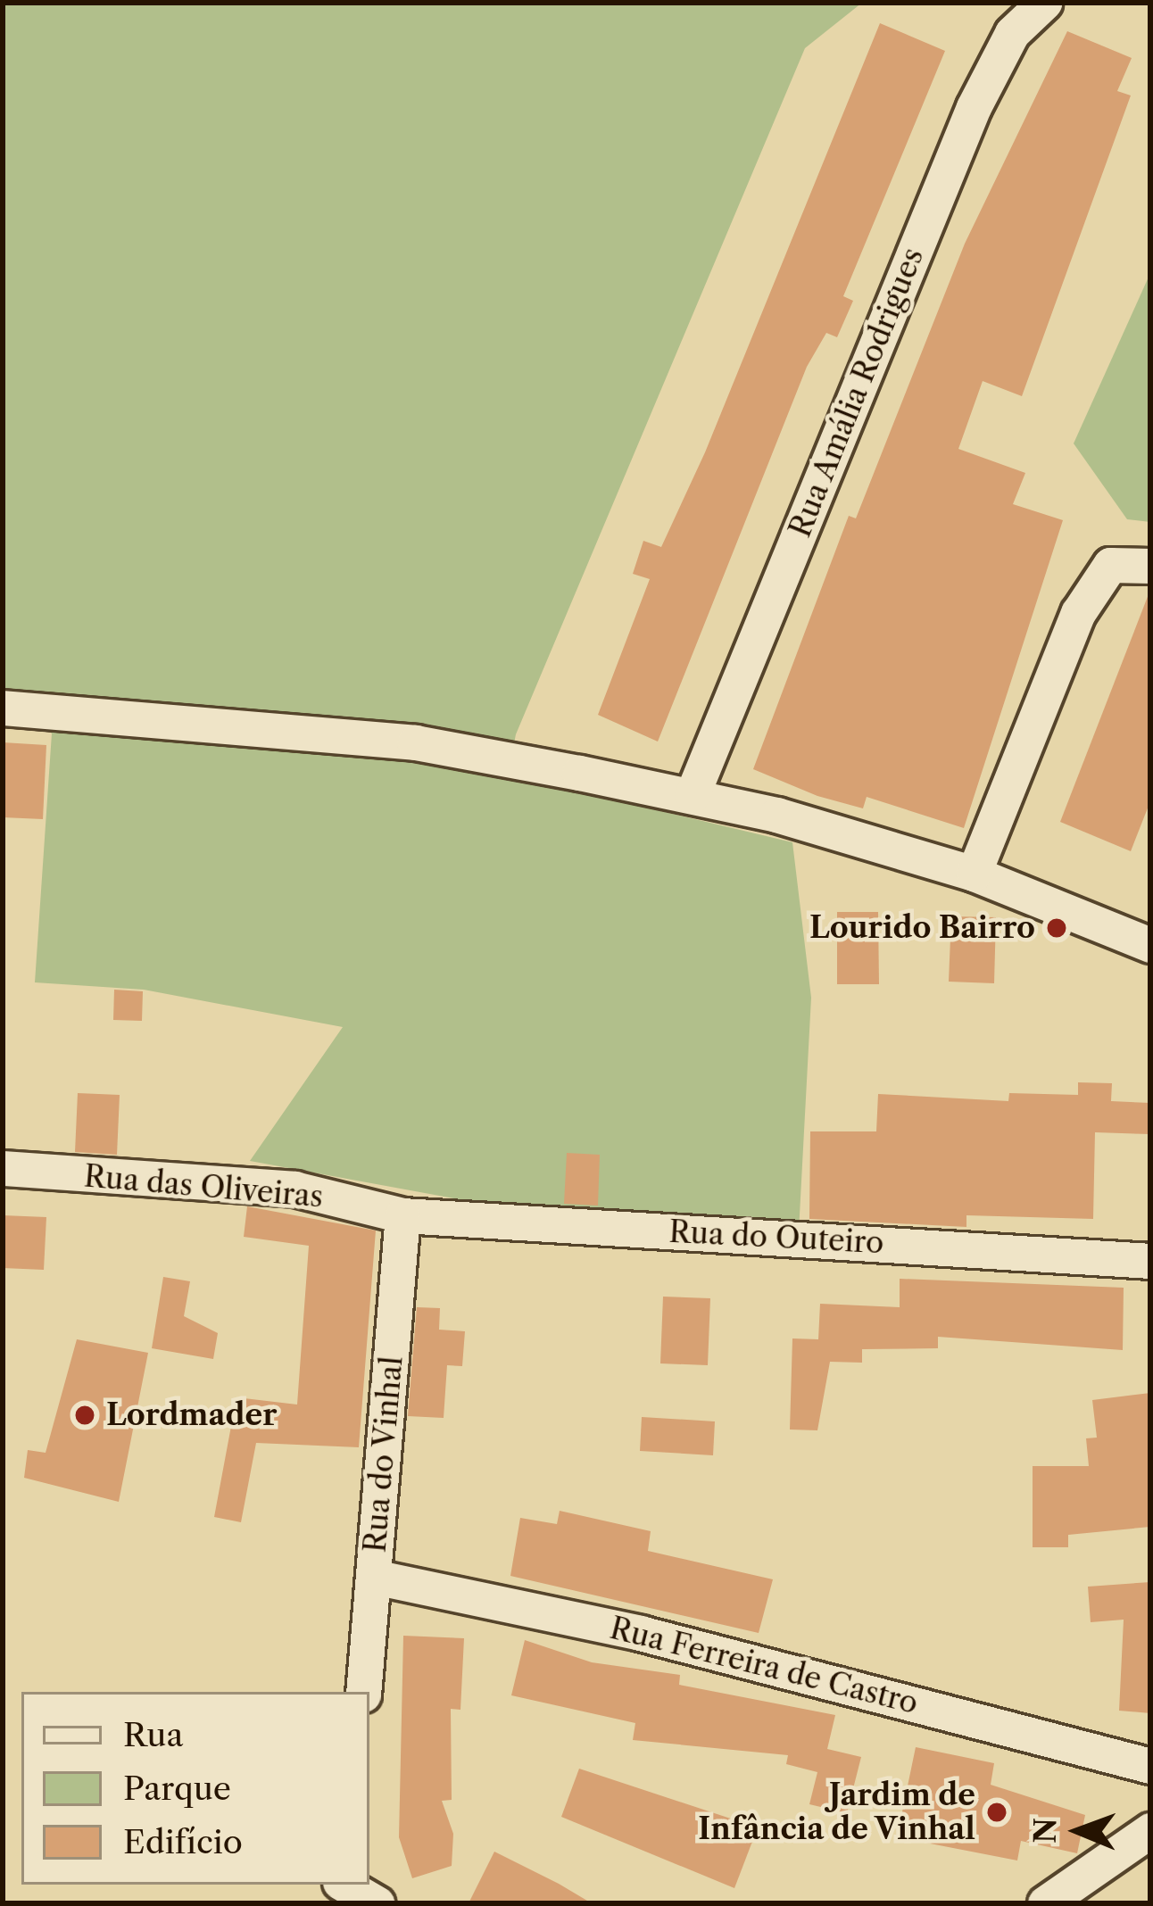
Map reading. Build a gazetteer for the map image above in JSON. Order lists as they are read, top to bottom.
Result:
{
  "streets": {
    "street": [
      "Rua Amália Rodrigues",
      "Rua das Oliveiras",
      "Rua do Outeiro",
      "Rua do Vinhal",
      "Rua Ferreira de Castro"
    ]
  },
  "crossings": [
    ["Rua das Oliveiras", "Rua do Outeiro"],
    ["Rua das Oliveiras", "Rua do Vinhal"],
    ["Rua do Outeiro", "Rua do Vinhal"],
    ["Rua do Vinhal", "Rua Ferreira de Castro"]
  ],
  "places": ["Lourido Bairro", "Lordmader", "Jardim de Infância de Vinhal"],
  "legend": ["Rua", "Parque", "Edifício"],
  "north": "left"
}
